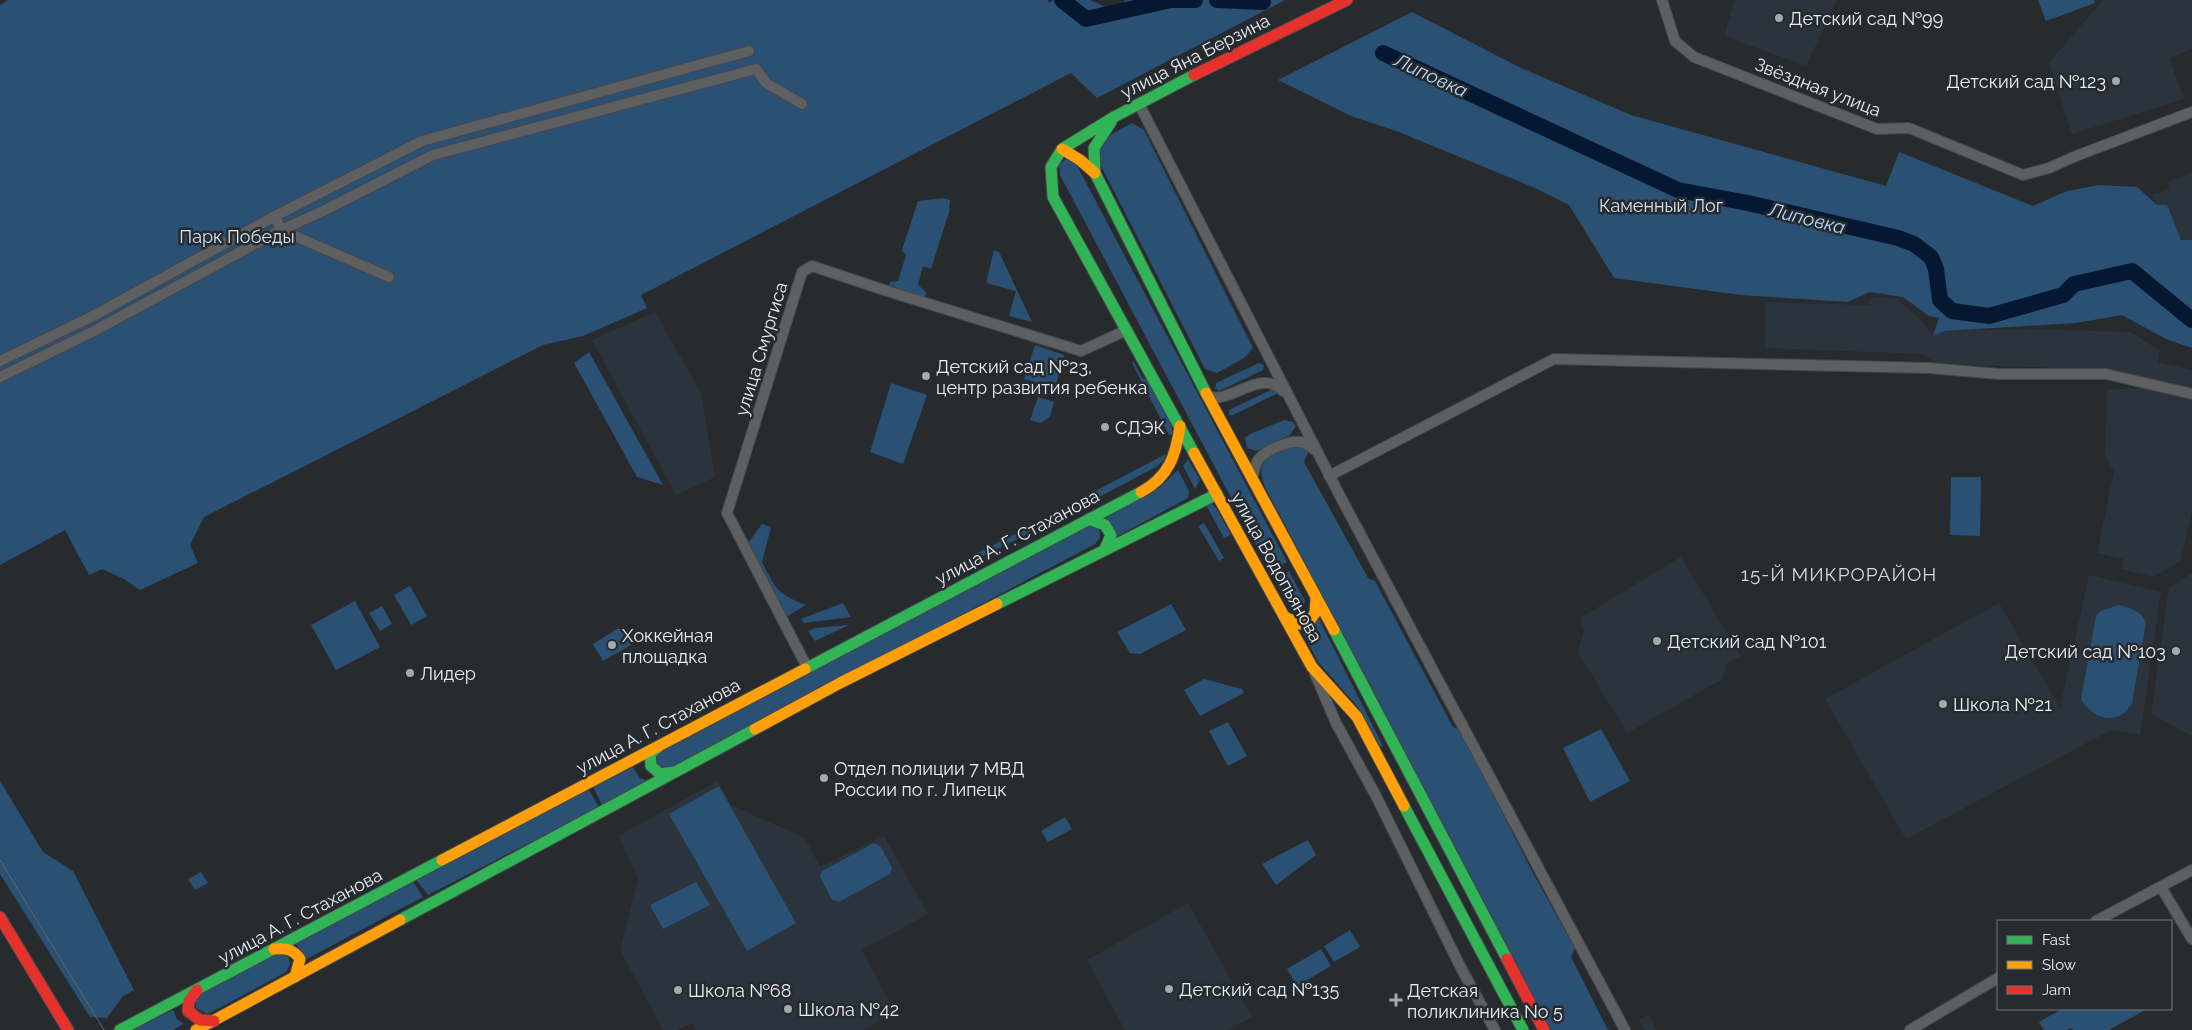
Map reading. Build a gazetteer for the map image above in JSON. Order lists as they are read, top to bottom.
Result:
{
  "streets": {
    "main road": ["улица Яна Берзина", "улица А. Г. Стаханова", "улица Водопьянова"],
    "street": ["Звёздная улица", "улица Смургиса"]
  },
  "crossings": [
    ["улица Яна Берзина", "улица Водопьянова"],
    ["улица Смургиса", "улица А. Г. Стаханова"],
    ["улица Смургиса", "улица Водопьянова"],
    ["улица А. Г. Стаханова", "улица Водопьянова"]
  ],
  "districts": ["15-Й МИКРОРАЙОН"],
  "water": ["Липовка"],
  "parks": ["Каменный Лог", "Парк Победы"],
  "places": {
    "other": [
      "Детский сад №99",
      "Детский сад №123",
      "Детский сад №23, центр развития ребенка",
      "СДЭК",
      "Детский сад №101",
      "Хоккейная площадка",
      "Детский сад №103",
      "Лидер",
      "Школа №21",
      "Отдел полиции 7 МВД России по г. Липецк",
      "Детский сад №135",
      "Школа №68",
      "Школа №42"
    ],
    "health": ["Детская поликлиника No 5"]
  },
  "legend": ["Fast", "Slow", "Jam"]
}
